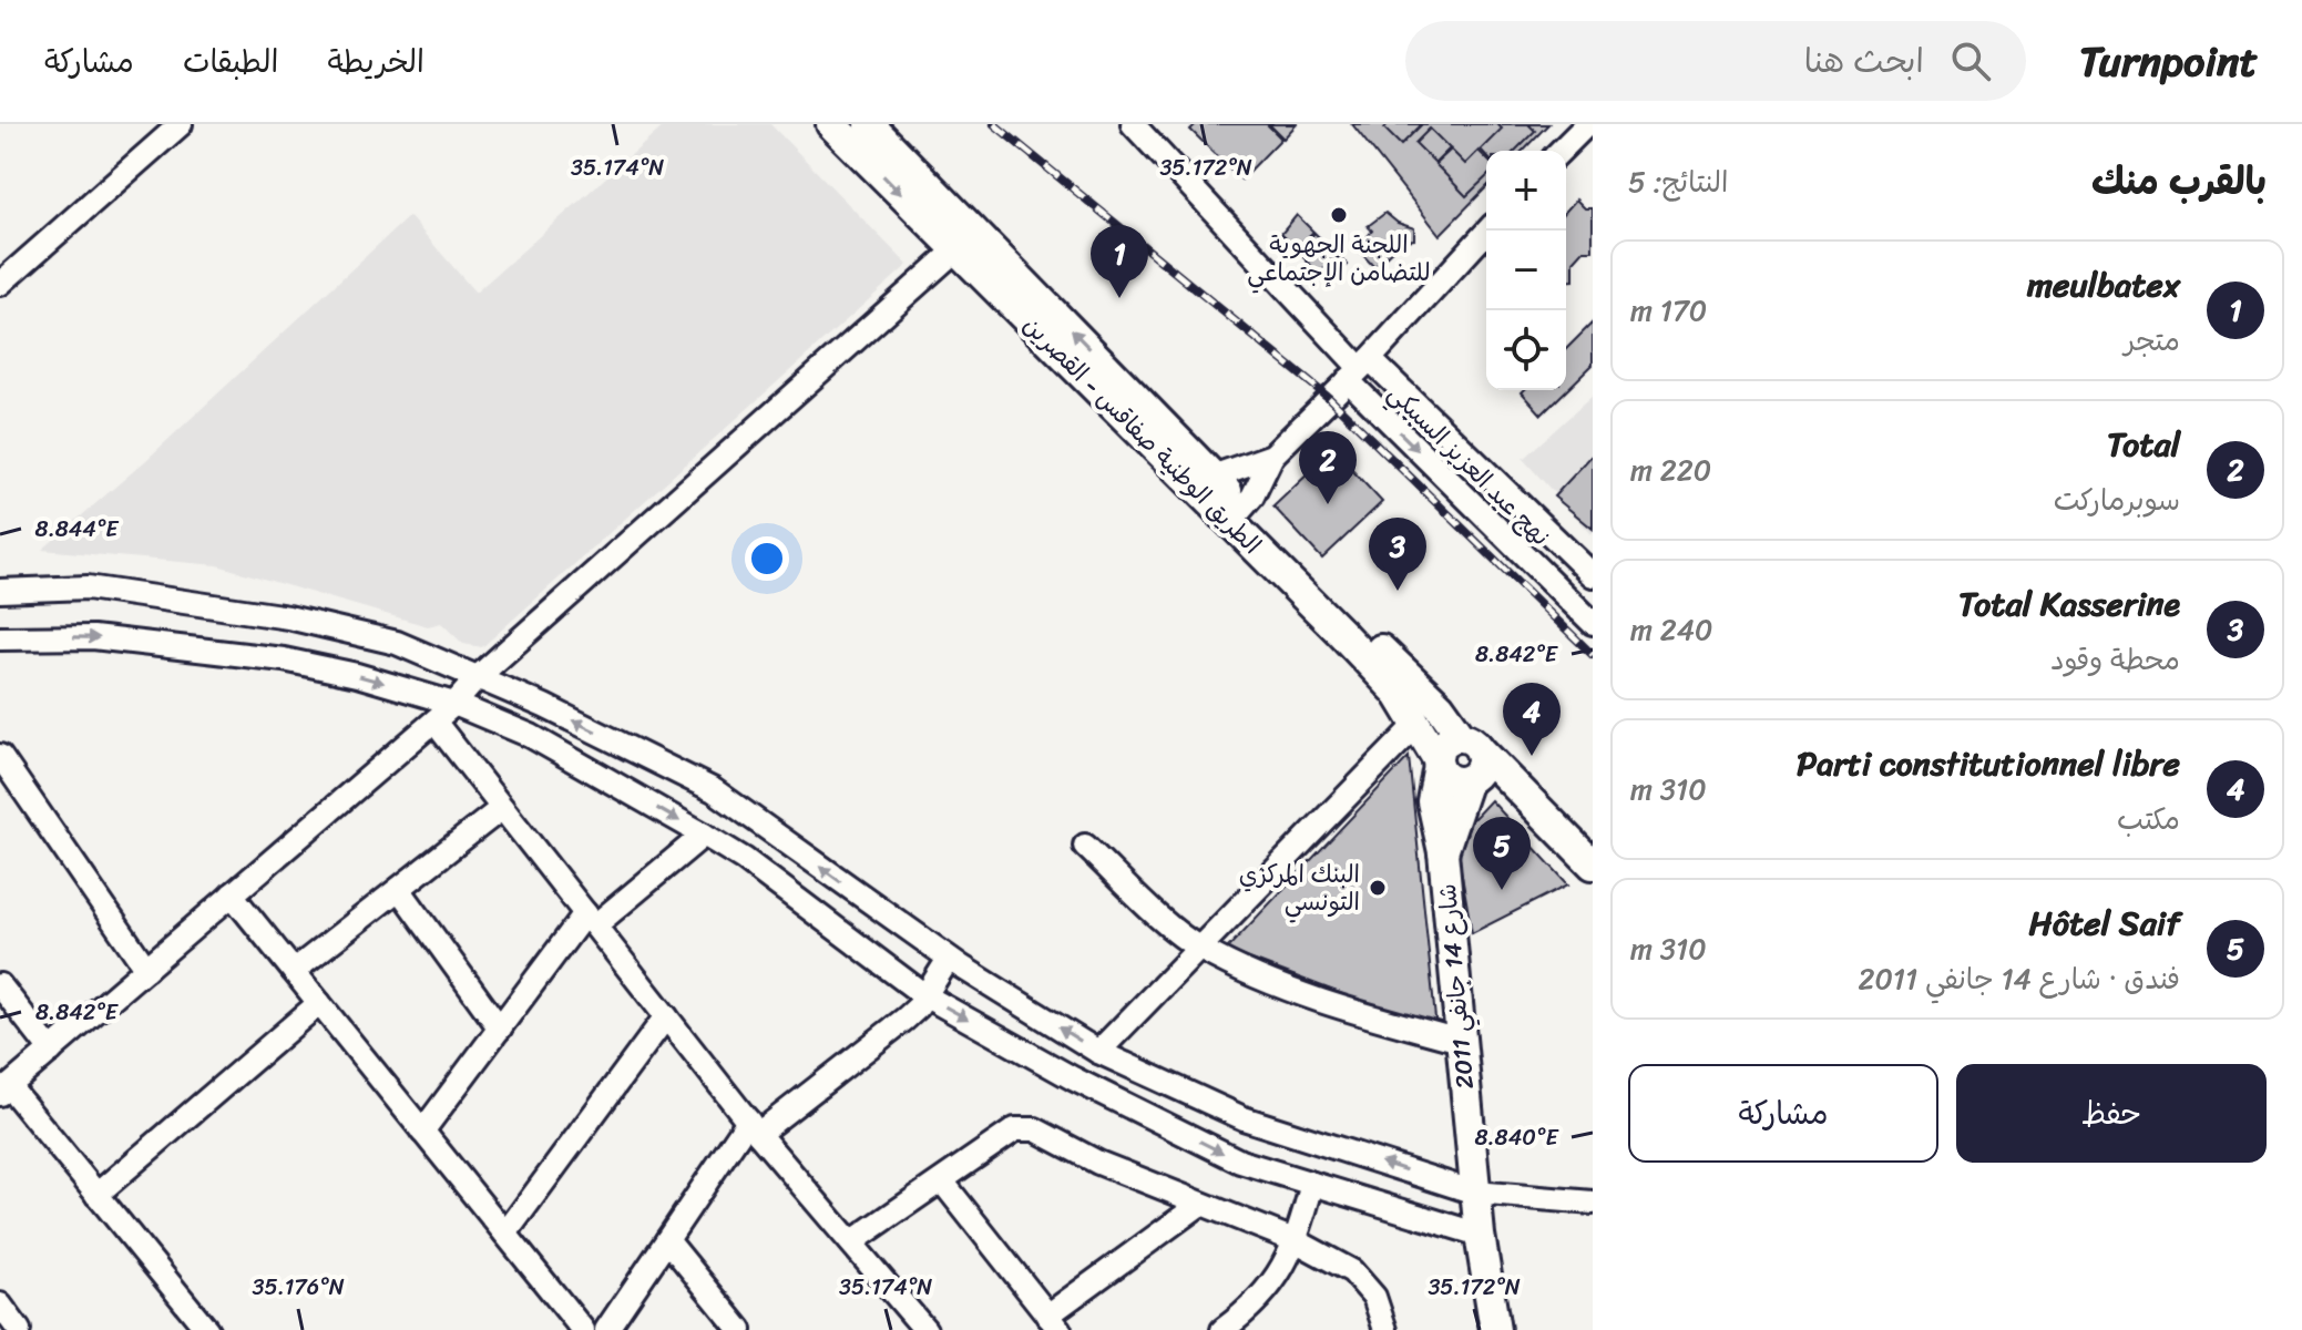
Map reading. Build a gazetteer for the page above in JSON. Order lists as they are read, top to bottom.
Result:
{
  "streets": {
    "main road": ["الطريق الوطنية صفاقس - القصرين", "شارع 14 جانفي 2011"],
    "street": ["نهج عبد العزيز السبيكي"]
  },
  "crossings": [
    ["الطريق الوطنية صفاقس - القصرين", "شارع 14 جانفي 2011"]
  ],
  "places": ["اللجنة الجهوية للتضامن الإجتماعي", "البنك المركزي التونسي"],
  "page": {
    "header": "Turnpoint",
    "search": "ابحث هنا",
    "nav": ["الخريطة", "الطبقات", "مشاركة"],
    "heading": ["بالقرب منك", "النتائج: 5"],
    "map_buttons": ["+", "−"],
    "pins": [
      "1",
      "2",
      "3",
      "4",
      "5"
    ],
    "list": [
      {
        "mark": "1",
        "name": "meulbatex",
        "note": "متجر",
        "value": "170 m"
      },
      {
        "mark": "2",
        "name": "Total",
        "note": "سوبرماركت",
        "value": "220 m"
      },
      {
        "mark": "3",
        "name": "Total Kasserine",
        "note": "محطة وقود",
        "value": "240 m"
      },
      {
        "mark": "4",
        "name": "Parti constitutionnel libre",
        "note": "مكتب",
        "value": "310 m"
      },
      {
        "mark": "5",
        "name": "Hôtel Saif",
        "note": "فندق · شارع 14 جانفي 2011",
        "value": "310 m"
      }
    ],
    "buttons": ["حفظ", "مشاركة"]
  },
  "coordinates": [
    "35.174°N",
    "35.172°N",
    "8.844°E",
    "8.842°E",
    "8.840°E",
    "35.176°N"
  ]
}
